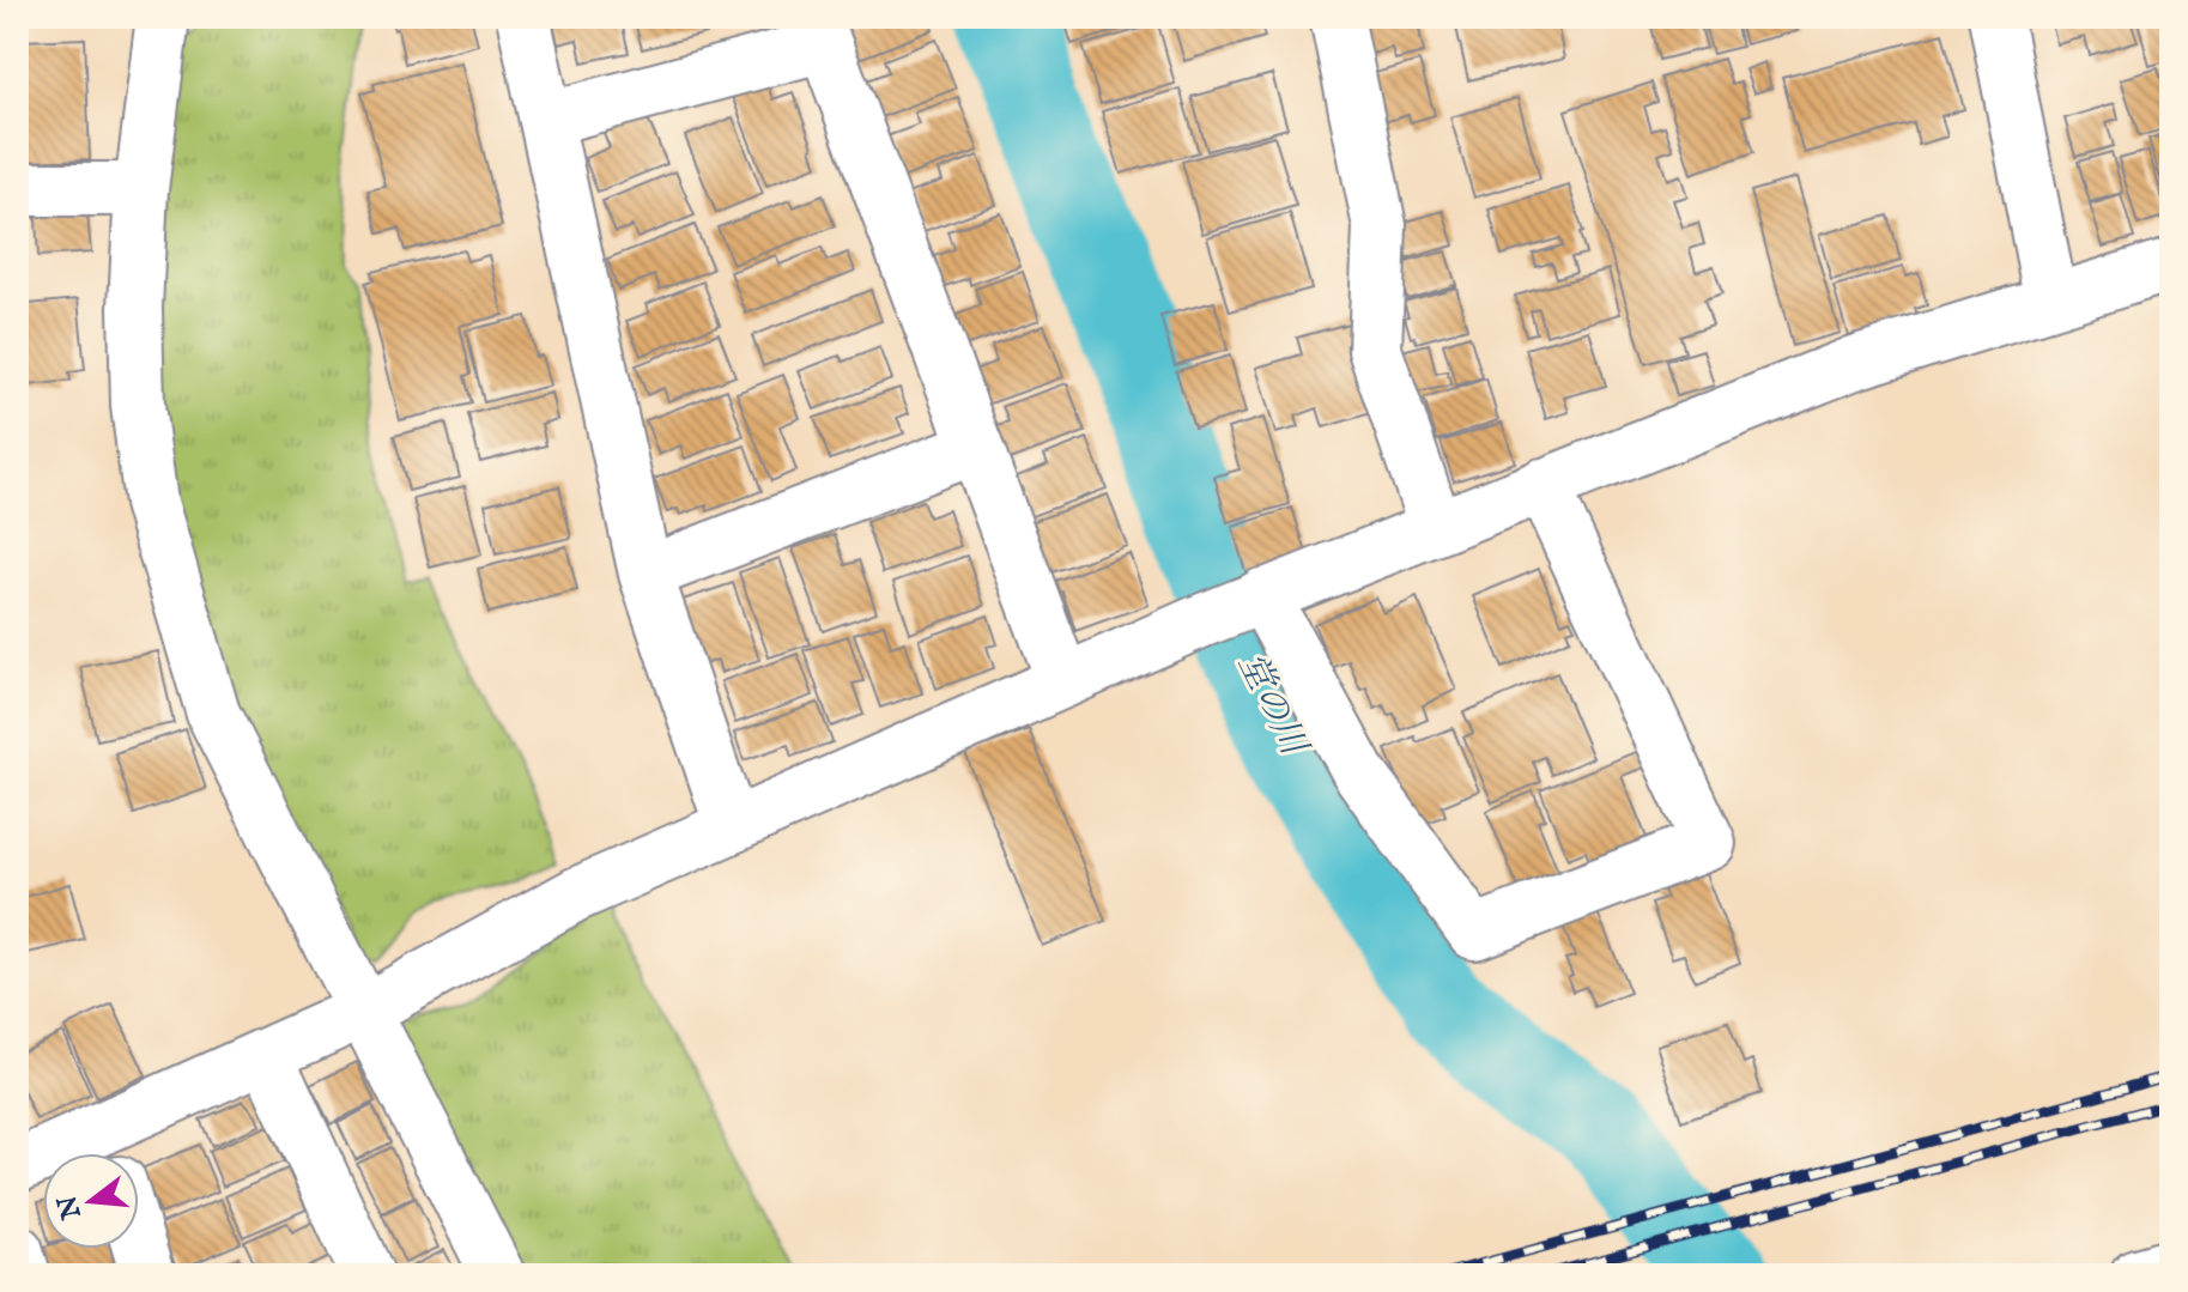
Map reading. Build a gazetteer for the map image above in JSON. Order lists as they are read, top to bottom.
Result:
{
  "water": ["堂の川"],
  "north": "left"
}
